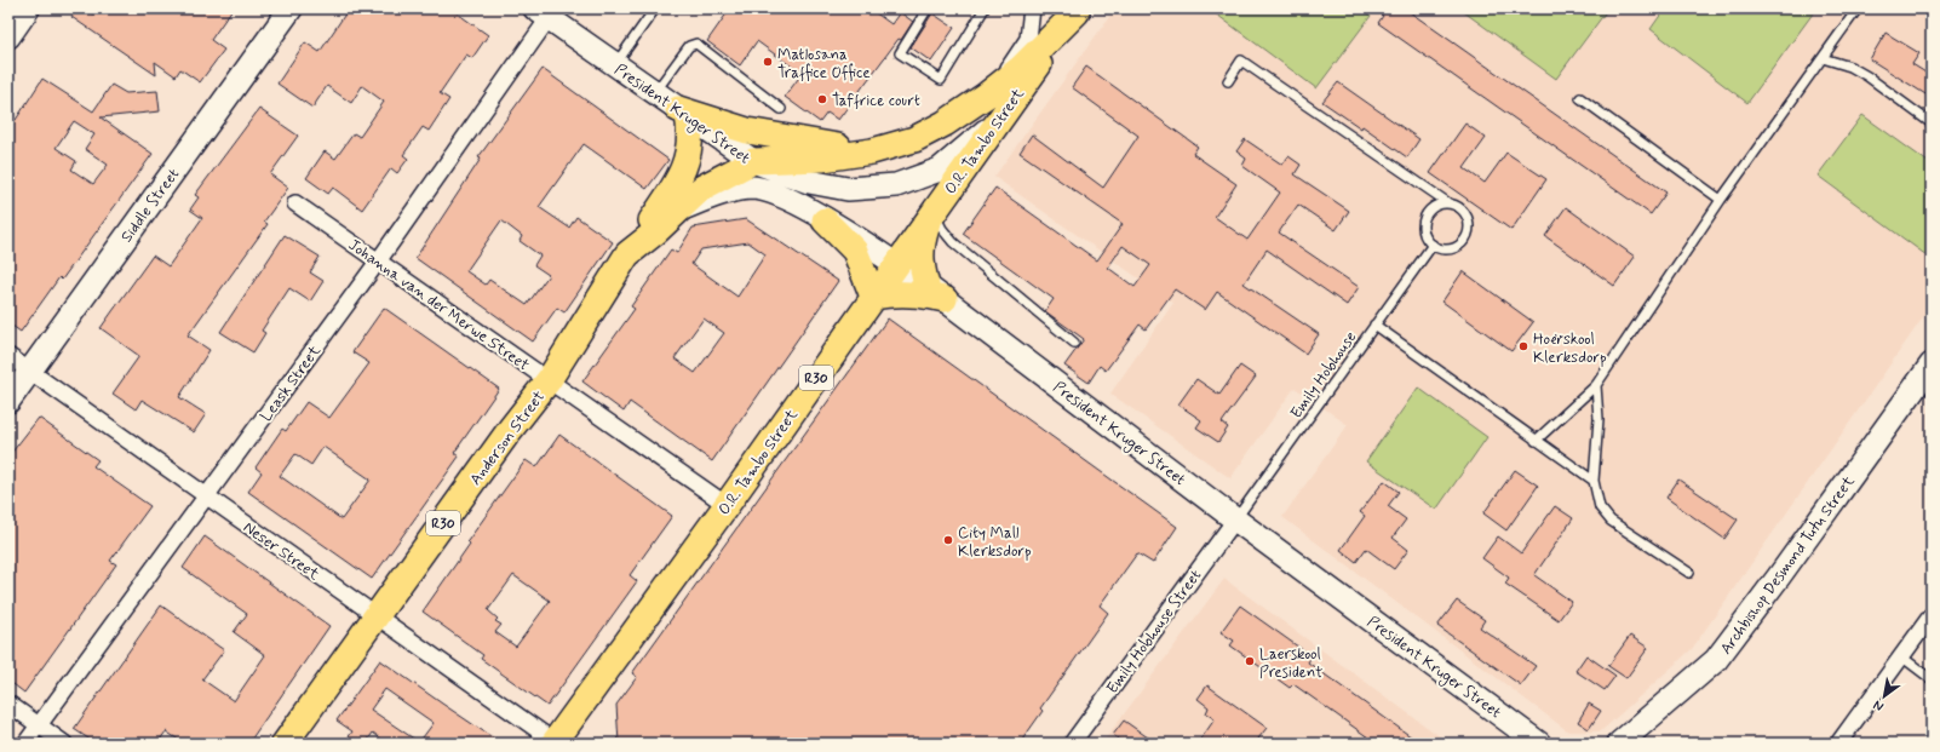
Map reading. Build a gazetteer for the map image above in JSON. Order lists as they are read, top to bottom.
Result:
{
  "streets": {
    "main road": ["O.R. Tambo Street", "R30", "Anderson Street"],
    "street": [
      "President Kruger Street",
      "Siddle Street",
      "Johanna van der Merwe Street",
      "Leask Street",
      "Neser Street",
      "Archbishop Desmond Tutu Street",
      "Emily Hobhouse Street"
    ],
    "lane": ["Emily Hobhouse"]
  },
  "crossings": [
    ["President Kruger Street", "O.R. Tambo Street"],
    ["President Kruger Street", "Emily Hobhouse"],
    ["President Kruger Street", "Leask Street"],
    ["President Kruger Street", "Anderson Street"],
    ["President Kruger Street", "Emily Hobhouse Street"],
    ["O.R. Tambo Street", "Johanna van der Merwe Street"],
    ["O.R. Tambo Street", "Anderson Street"],
    ["O.R. Tambo Street", "Neser Street"],
    ["Siddle Street", "Neser Street"],
    ["Johanna van der Merwe Street", "Leask Street"],
    ["Johanna van der Merwe Street", "Anderson Street"],
    ["Emily Hobhouse", "Emily Hobhouse Street"],
    ["Leask Street", "Neser Street"],
    ["Anderson Street", "Neser Street"]
  ],
  "places": [
    "Matlosana Traffice Office",
    "Taffrice court",
    "Hoërskool Klerksdorp",
    "City Mall Klerksdorp",
    "Laerskool President"
  ],
  "north": "bottom left"
}
